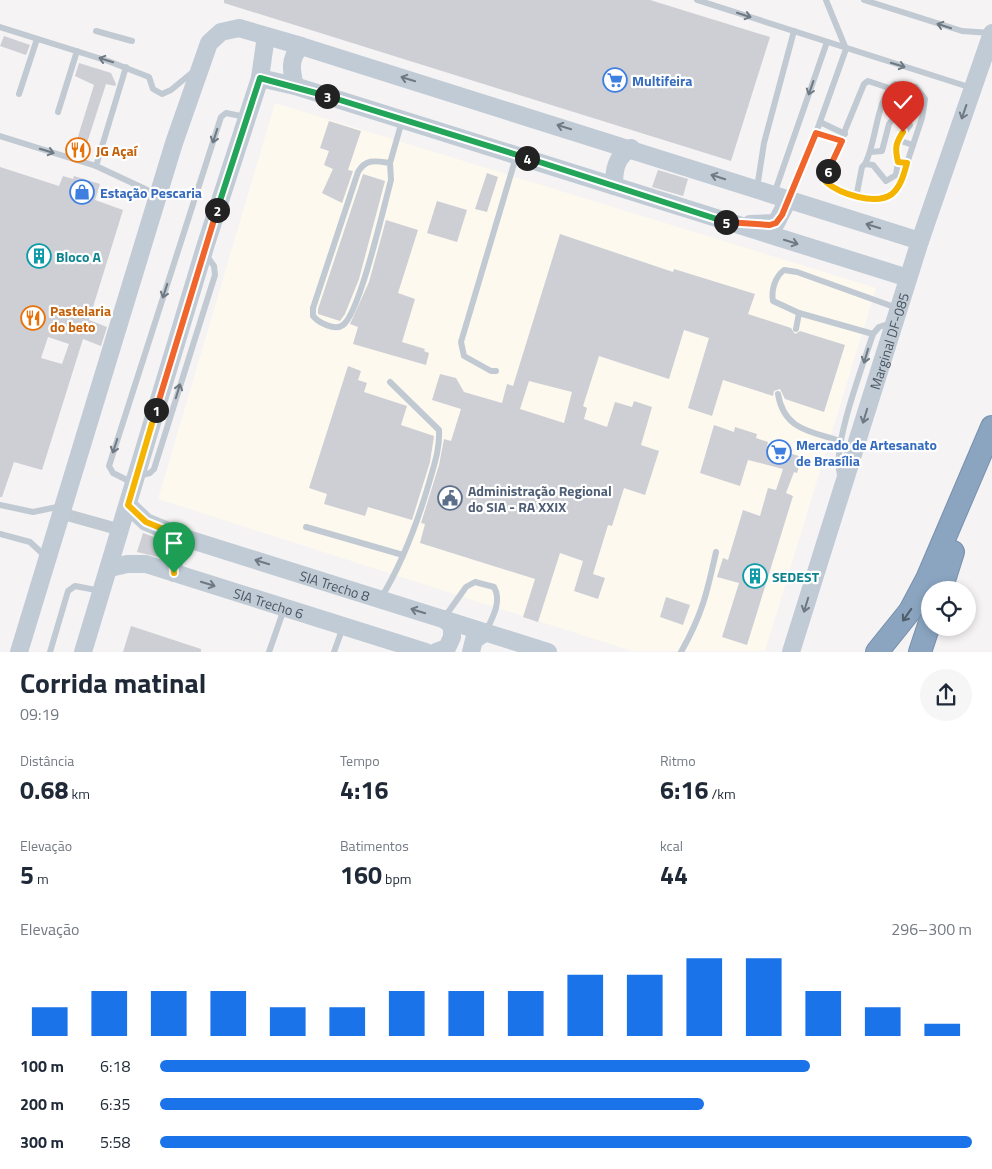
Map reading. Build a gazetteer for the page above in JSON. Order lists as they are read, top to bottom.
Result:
{
  "streets": {
    "main road": ["Marginal DF-085", "SIA Trecho 8", "SIA Trecho 6"]
  },
  "one_way": ["Marginal DF-085", "SIA Trecho 8", "SIA Trecho 6"],
  "places": {
    "supermarket": ["Multifeira", "Mercado de Artesanato de Brasília"],
    "restaurant": ["JG Açaí", "Pastelaria do beto"],
    "shop": ["Estação Pescaria"],
    "building": ["Bloco A", "SEDEST"],
    "public building": ["Administração Regional do SIA - RA XXIX"]
  },
  "page": {
    "pins": [
      "3",
      "4",
      "6",
      "2",
      "5",
      "1"
    ],
    "heading": ["Corrida matinal", "09:19"],
    "stats": [
      ["Distância", "0.68 km"],
      ["Tempo", "4:16"],
      ["Ritmo", "6:16 /km"],
      ["Elevação", "5 m"],
      ["Batimentos", "160 bpm"],
      ["kcal", "44"]
    ],
    "chart": ["Elevação", "296–300 m"],
    "list": [
      {
        "name": "100 m",
        "note": "6:18"
      },
      {
        "name": "200 m",
        "note": "6:35"
      },
      {
        "name": "300 m",
        "note": "5:58"
      }
    ]
  }
}
